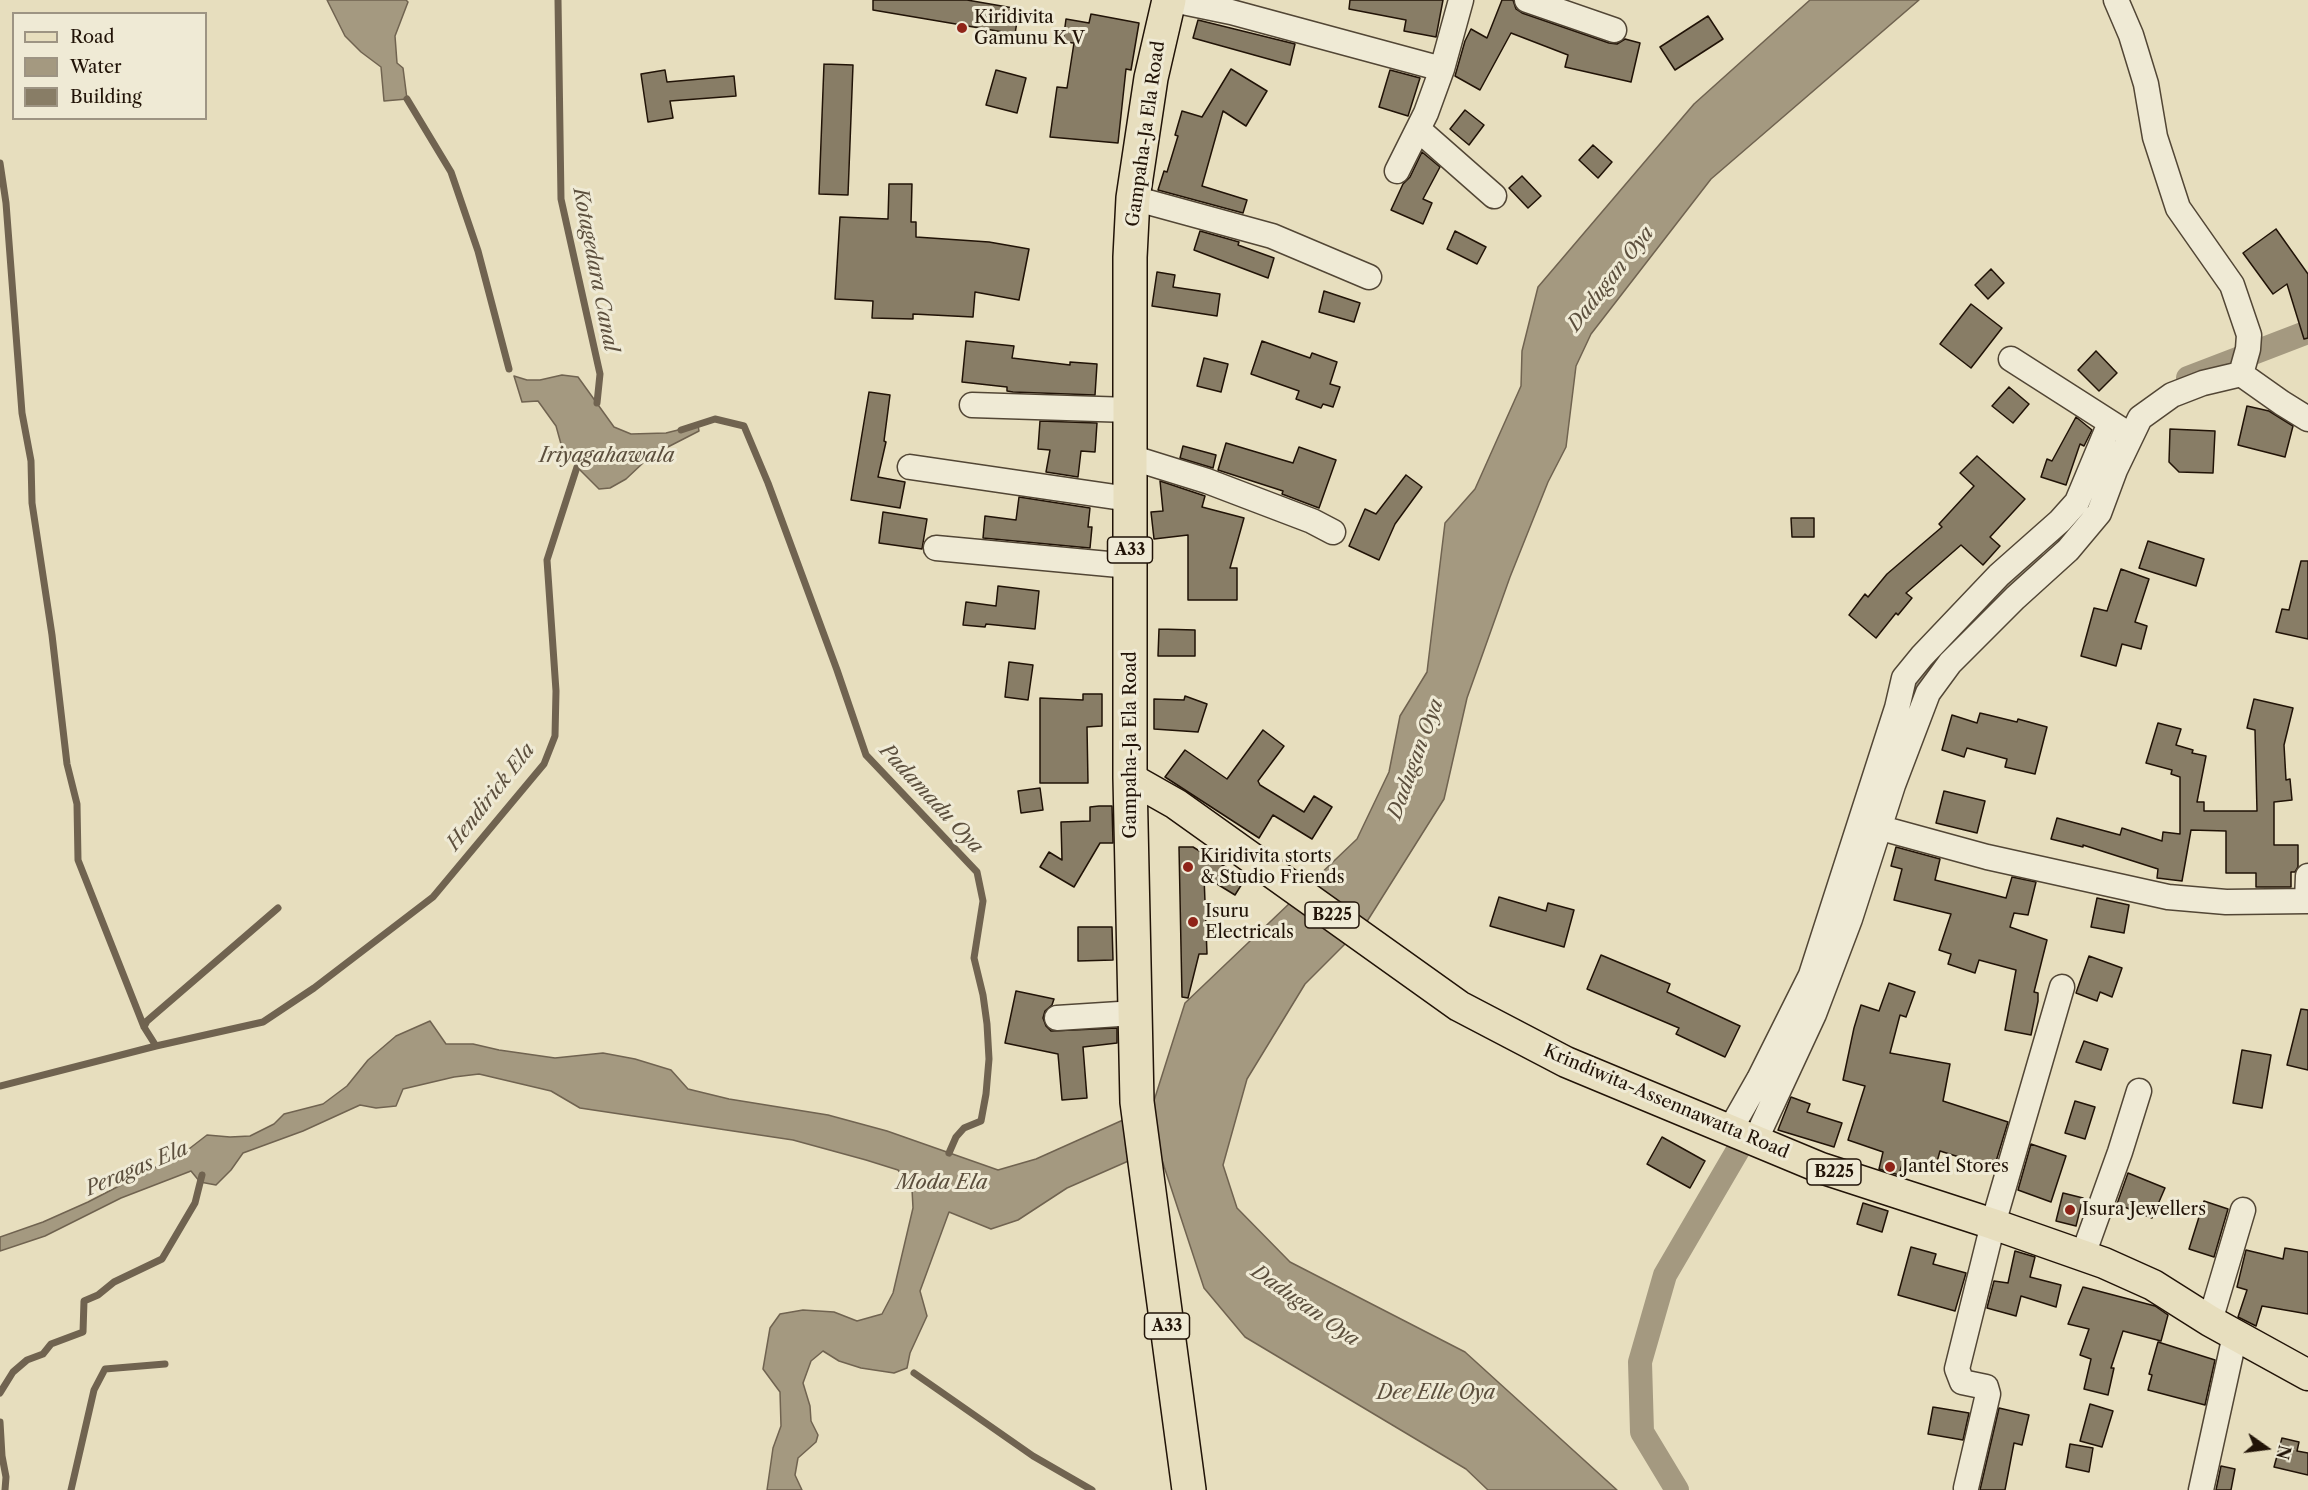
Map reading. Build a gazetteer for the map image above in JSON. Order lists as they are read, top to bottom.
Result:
{
  "streets": {
    "highway": ["Gampaha-Ja Ela Road", "A33"],
    "main road": ["B225", "Krindiwita-Assennawatta Road"]
  },
  "crossings": [
    ["Gampaha-Ja Ela Road", "Krindiwita-Assennawatta Road"]
  ],
  "water": [
    "Kotagedara Canal",
    "Dadugan Oya",
    "Iriyagahawala",
    "Hendirick Ela",
    "Padamadu Oya",
    "Peragas Ela",
    "Moda Ela",
    "Dee Elle Oya"
  ],
  "places": [
    "Kiridivita Gamunu K V",
    "Kiridivita storts & Studio Friends",
    "Isuru Electricals",
    "Jantel Stores",
    "Isura Jewellers"
  ],
  "legend": ["Road", "Water", "Building"],
  "north": "right"
}
